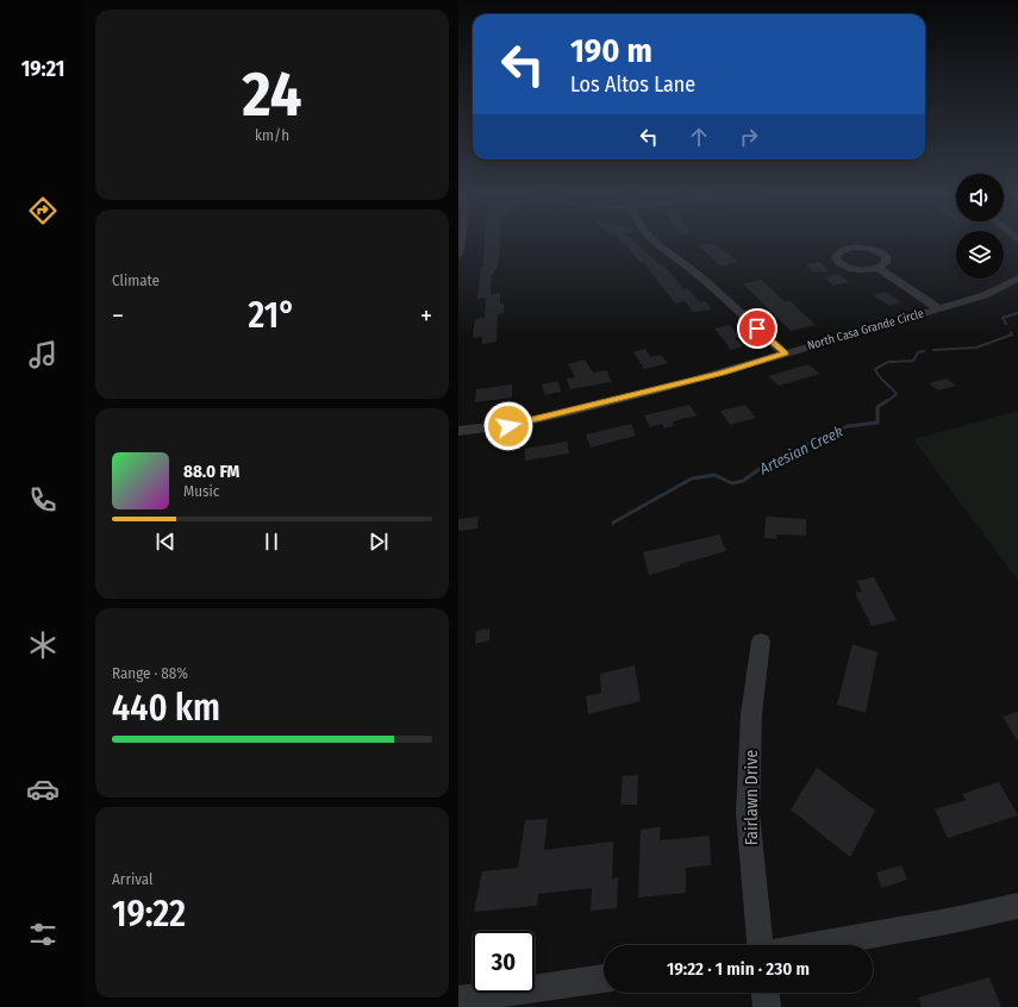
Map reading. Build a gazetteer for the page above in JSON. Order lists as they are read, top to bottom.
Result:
{
  "streets": {
    "street": ["North Casa Grande Circle", "Fairlawn Drive"]
  },
  "water": ["Artesian Creek"],
  "page": {
    "tabs": "19:21",
    "tile": [
      ["24", "km/h"],
      "Climate",
      ["Range · 88%", "440 km"],
      ["Arrival", "19:22"]
    ],
    "turn": ["190 m", "Los Altos Lane"],
    "heat": ["−", "21°", "+"],
    "song": ["88.0 FM", "Music"],
    "limit": "30",
    "trip": "19:22 · 1 min · 230 m"
  }
}
